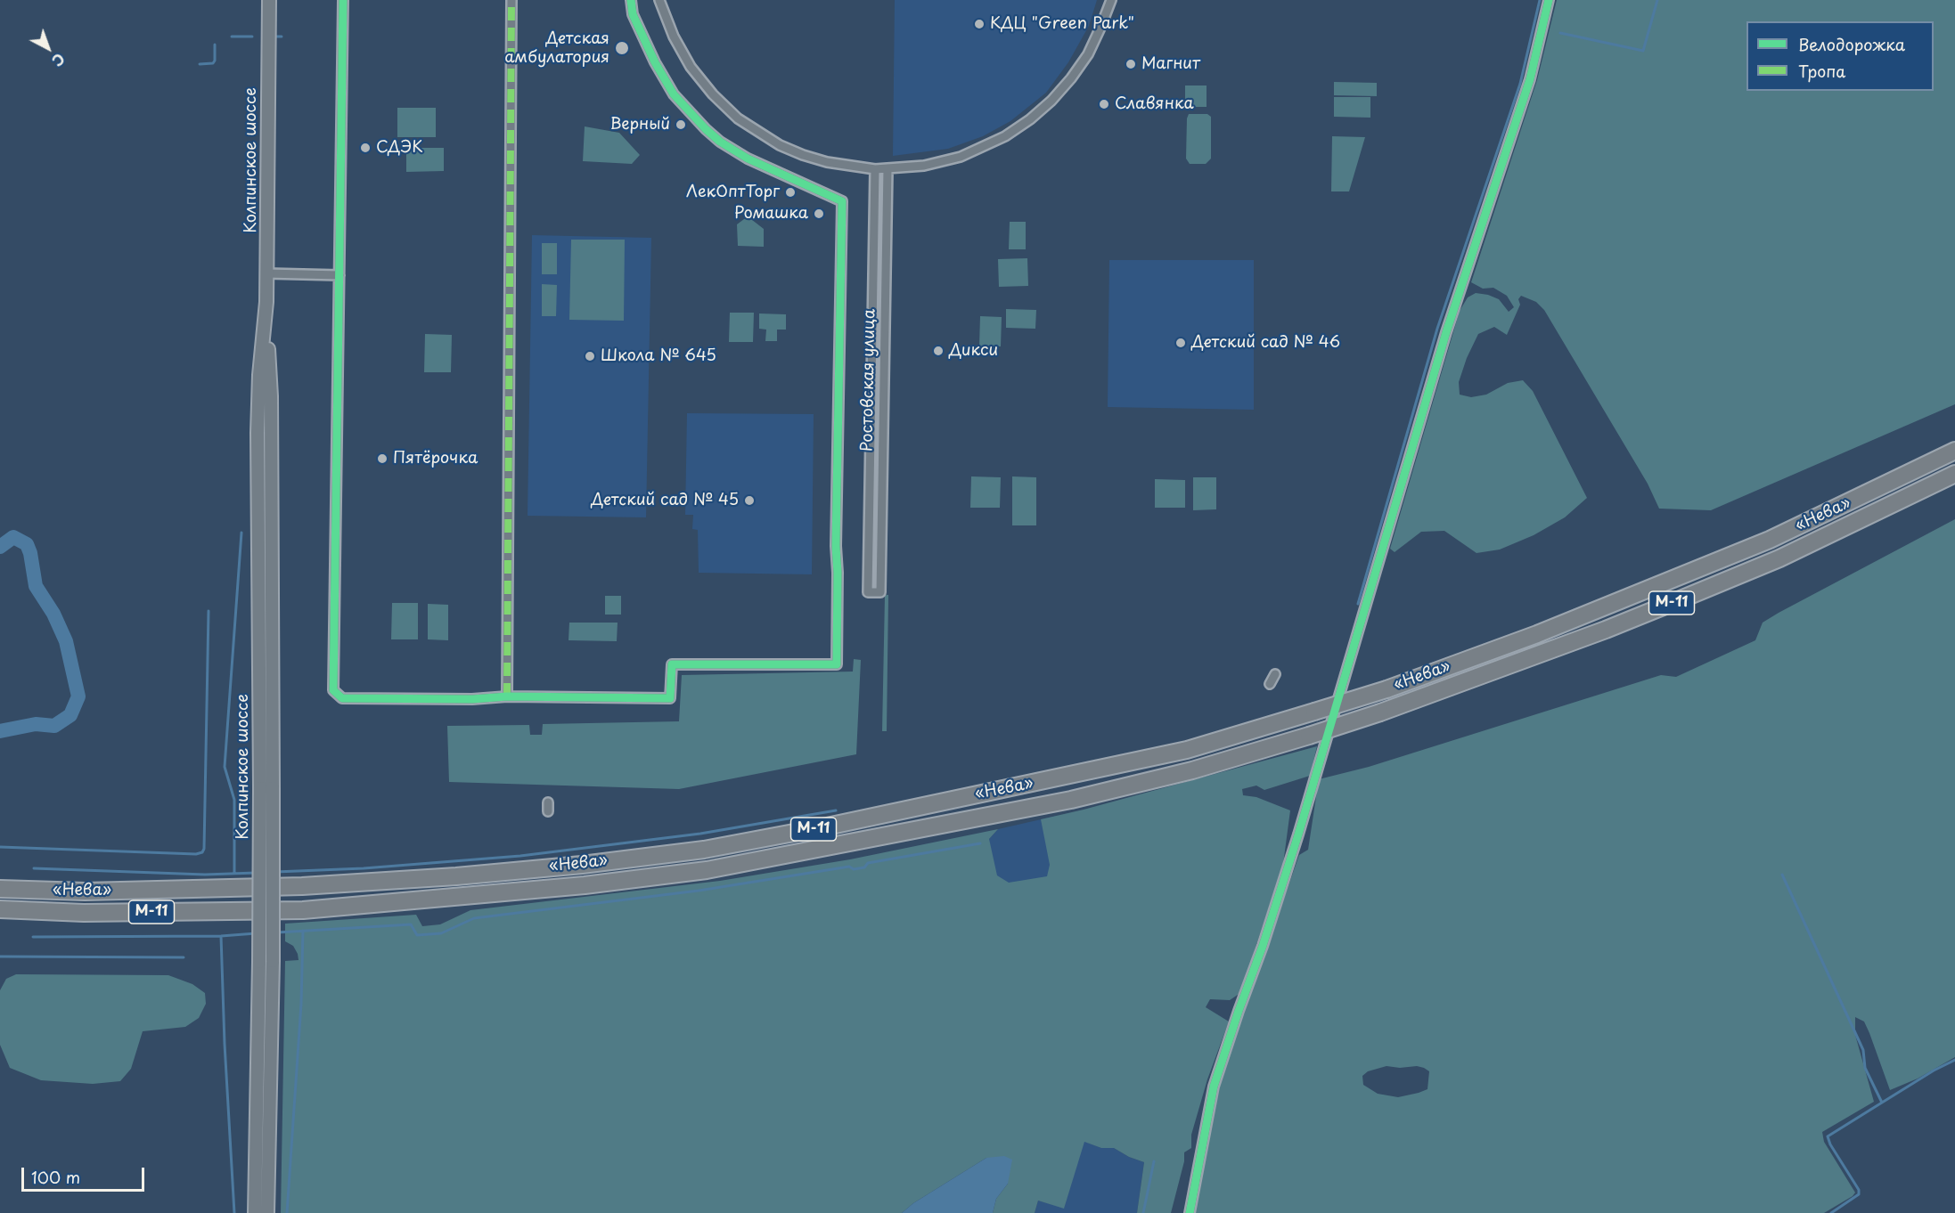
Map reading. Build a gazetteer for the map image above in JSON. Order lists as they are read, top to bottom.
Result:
{
  "streets": {
    "highway": ["«Нева»", "М-11"],
    "main road": ["Колпинское шоссе"],
    "street": ["Ростовская улица"]
  },
  "places": [
    "КДЦ \"Green Park\"",
    "Детская амбулатория",
    "Магнит",
    "Славянка",
    "Верный",
    "СДЭК",
    "ЛекОптТорг",
    "Ромашка",
    "Детский сад № 46",
    "Дикси",
    "Школа № 645",
    "Пятёрочка",
    "Детский сад № 45"
  ],
  "legend": ["Велодорожка", "Тропа"],
  "scale_bar": "100 m",
  "north": "bottom right"
}
